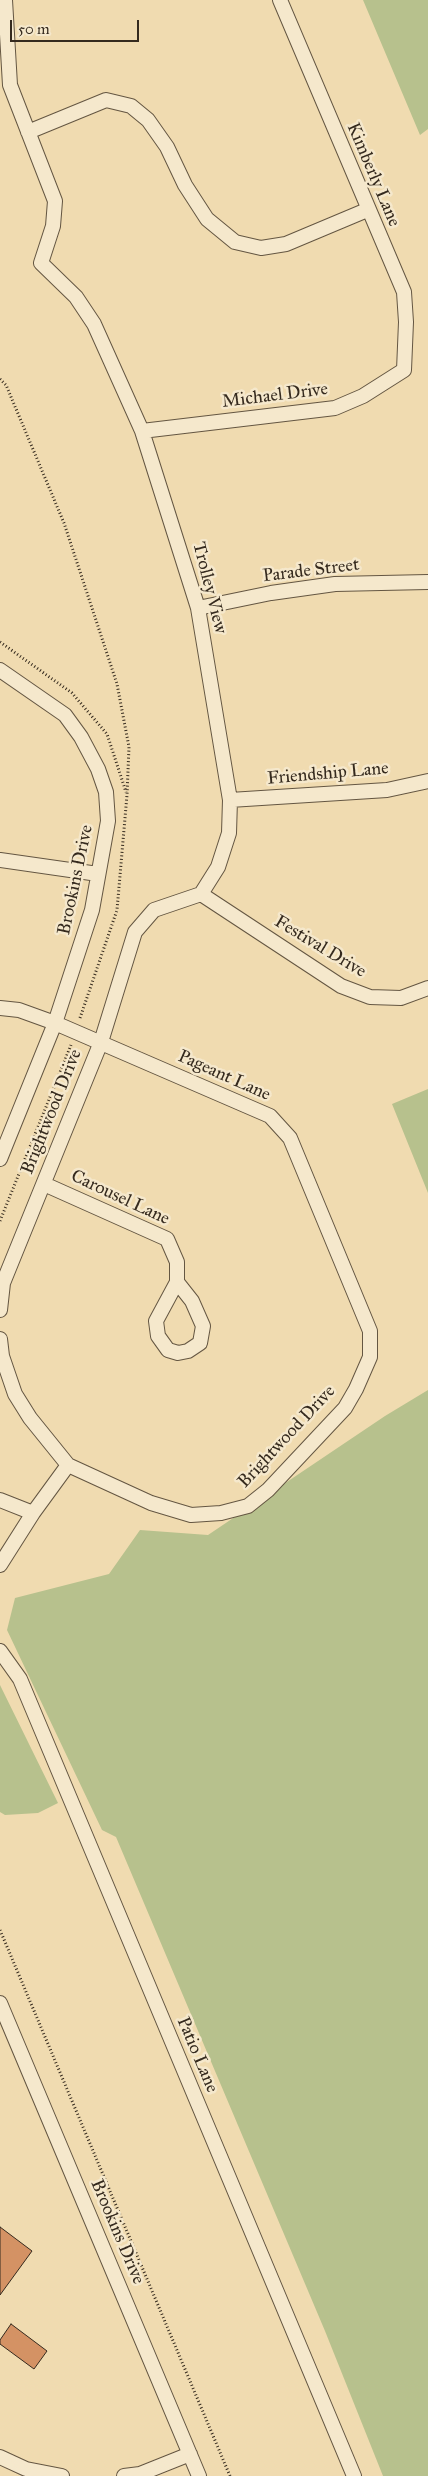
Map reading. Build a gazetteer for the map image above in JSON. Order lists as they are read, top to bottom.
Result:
{
  "streets": {
    "street": [
      "Kimberly Lane",
      "Michael Drive",
      "Parade Street",
      "Trolley View",
      "Friendship Lane",
      "Brookins Drive",
      "Festival Drive",
      "Pageant Lane",
      "Brightwood Drive",
      "Carousel Lane",
      "Patio Lane"
    ]
  },
  "crossings": [
    ["Kimberly Lane", "Michael Drive"],
    ["Michael Drive", "Trolley View"],
    ["Parade Street", "Trolley View"],
    ["Trolley View", "Friendship Lane"],
    ["Trolley View", "Festival Drive"],
    ["Brookins Drive", "Pageant Lane"],
    ["Pageant Lane", "Brightwood Drive"],
    ["Brightwood Drive", "Carousel Lane"]
  ],
  "scale_bar": "50 m"
}
